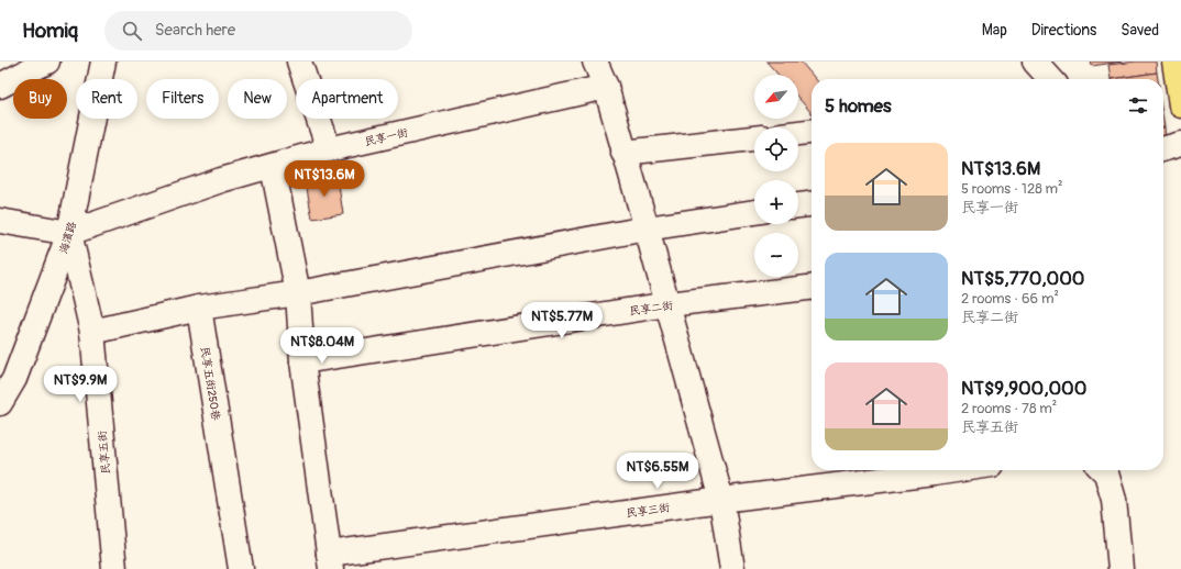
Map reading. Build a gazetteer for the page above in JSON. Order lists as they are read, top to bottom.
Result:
{
  "streets": {
    "street": [
      "民享一街",
      "海濱路",
      "民享二街",
      "民享五街250巷",
      "民享五街",
      "民享三街"
    ]
  },
  "crossings": [
    ["民享一街", "海濱路"],
    ["民享一街", "民享五街"],
    ["海濱路", "民享五街"]
  ],
  "north": "bottom left",
  "page": {
    "header": "Homiq",
    "search": "Search here",
    "nav": ["Map", "Directions", "Saved"],
    "map_buttons": ["+", "−"],
    "chip": [
      "Buy",
      "Rent",
      "Filters",
      "New",
      "Apartment"
    ],
    "heading": "5 homes",
    "list": [
      {
        "name": "NT$13.6M",
        "note": "5 rooms · 128 m² · 民享一街"
      },
      {
        "name": "NT$5,770,000",
        "note": "2 rooms · 66 m² · 民享二街"
      },
      {
        "name": "NT$9,900,000",
        "note": "2 rooms · 78 m² · 民享五街"
      }
    ],
    "price": [
      "NT$13.6M",
      "NT$5.77M",
      "NT$8.04M",
      "NT$9.9M",
      "NT$6.55M"
    ]
  }
}
